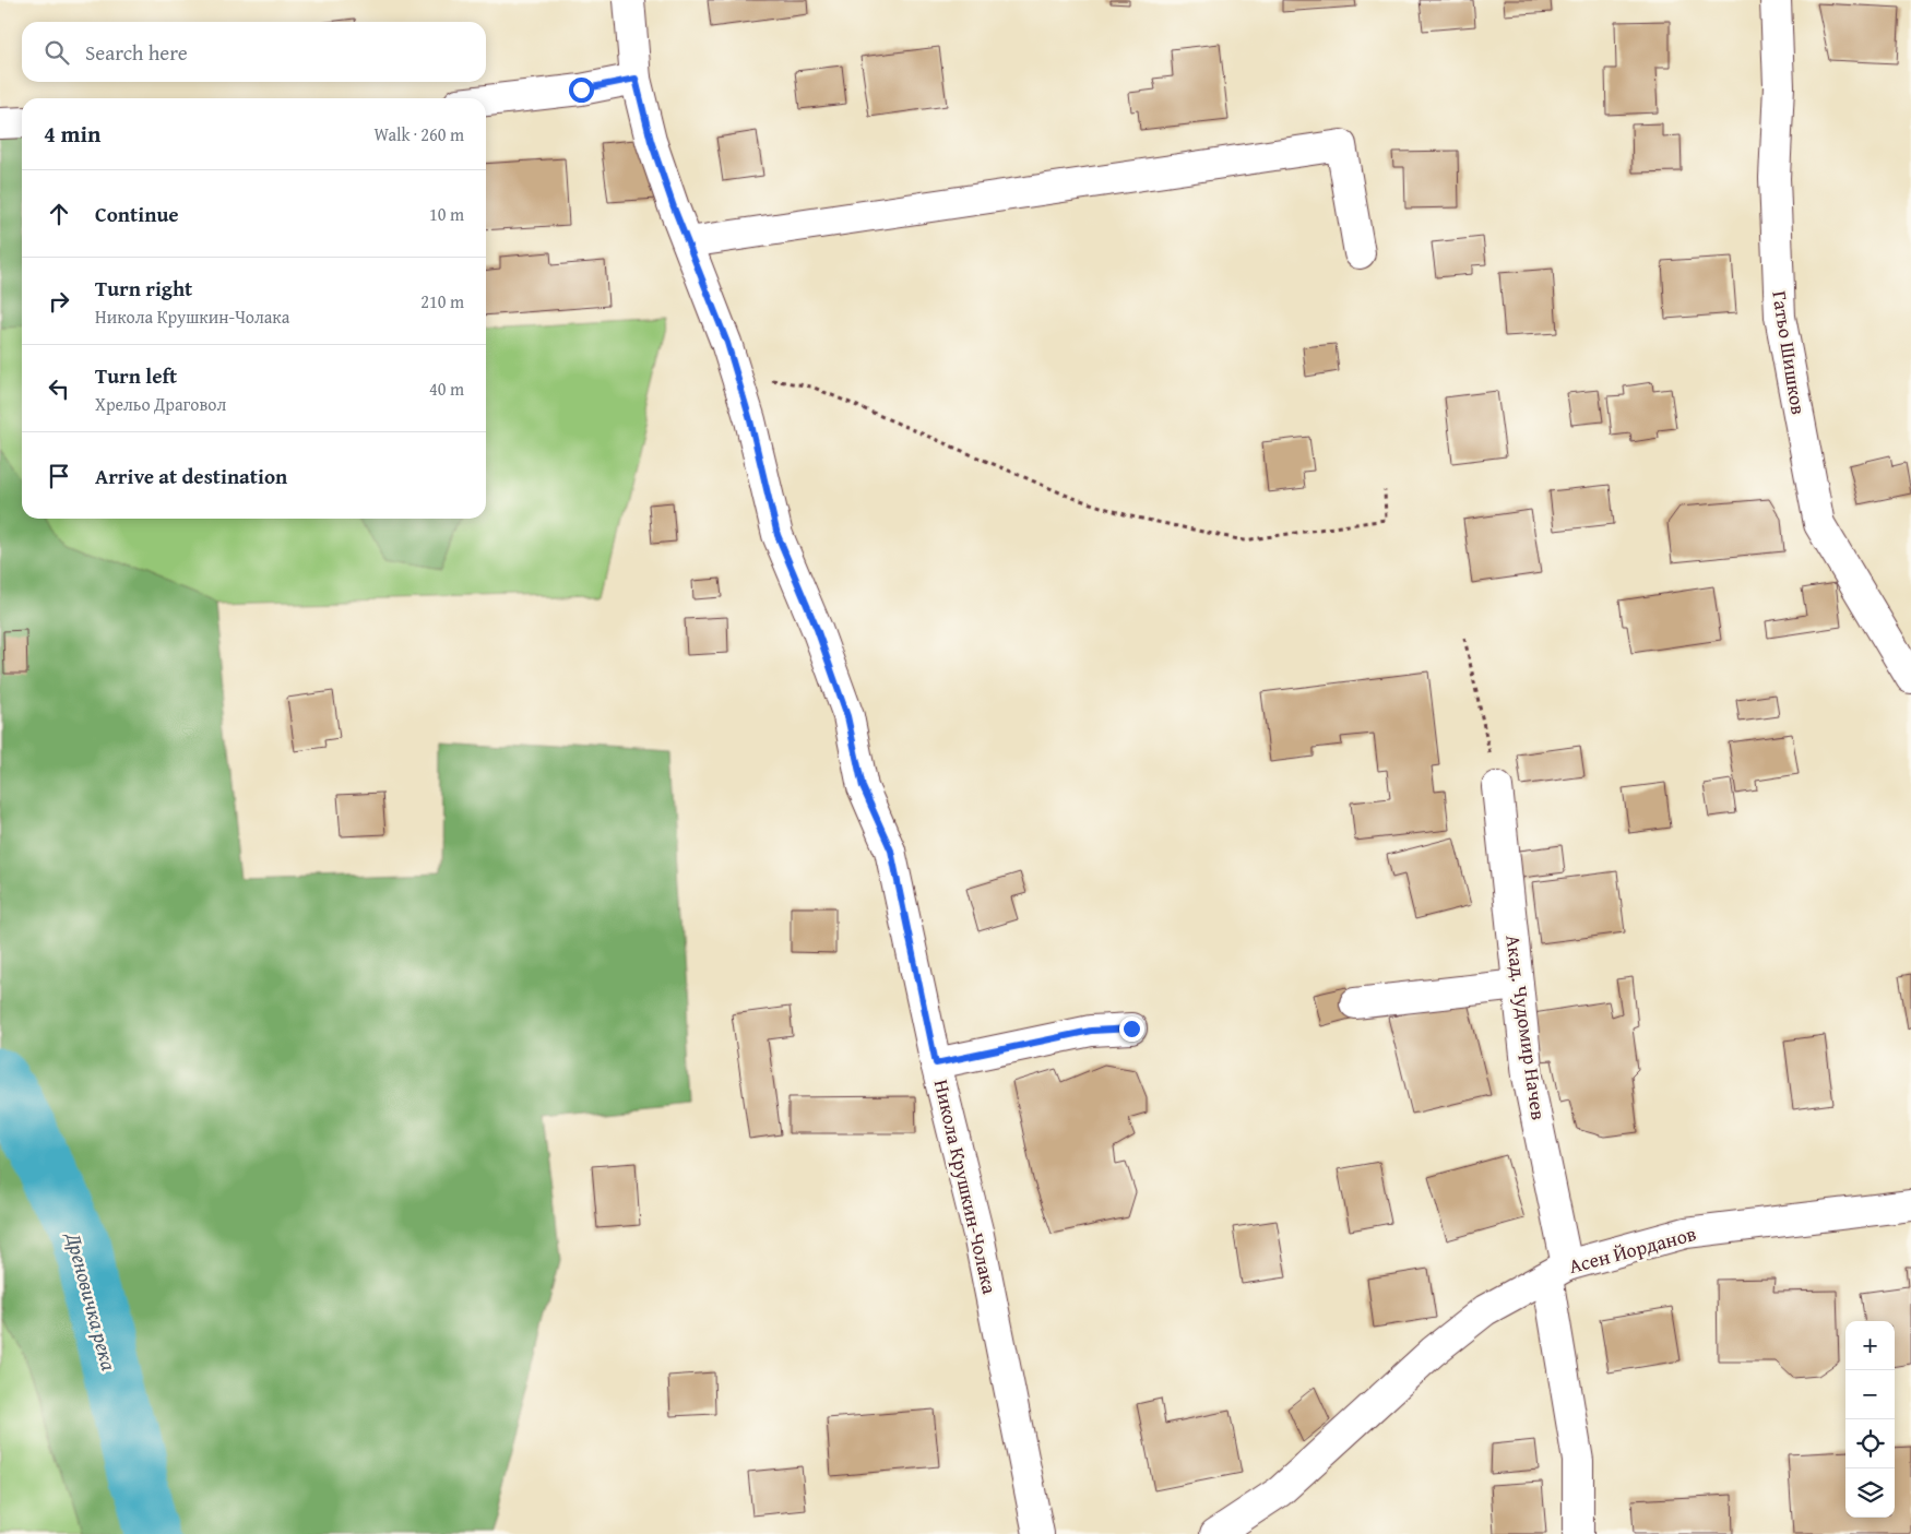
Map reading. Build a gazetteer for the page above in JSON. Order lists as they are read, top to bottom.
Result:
{
  "streets": {
    "street": [
      "Гатьо Шишков",
      "Акад. Чудомир Начев",
      "Никола Крушкин-Чолака",
      "Асен Йорданов"
    ]
  },
  "crossings": [
    ["Акад. Чудомир Начев", "Асен Йорданов"]
  ],
  "water": ["Дреновичка река"],
  "page": {
    "search": "Search here",
    "heading": ["4 min", "Walk · 260 m"],
    "list": [
      ["Continue", "10 m"],
      ["Turn right", "Никола Крушкин-Чолака", "210 m"],
      ["Turn left", "Хрельо Драговол", "40 m"],
      "Arrive at destination"
    ],
    "map_buttons": ["+", "−"]
  }
}
